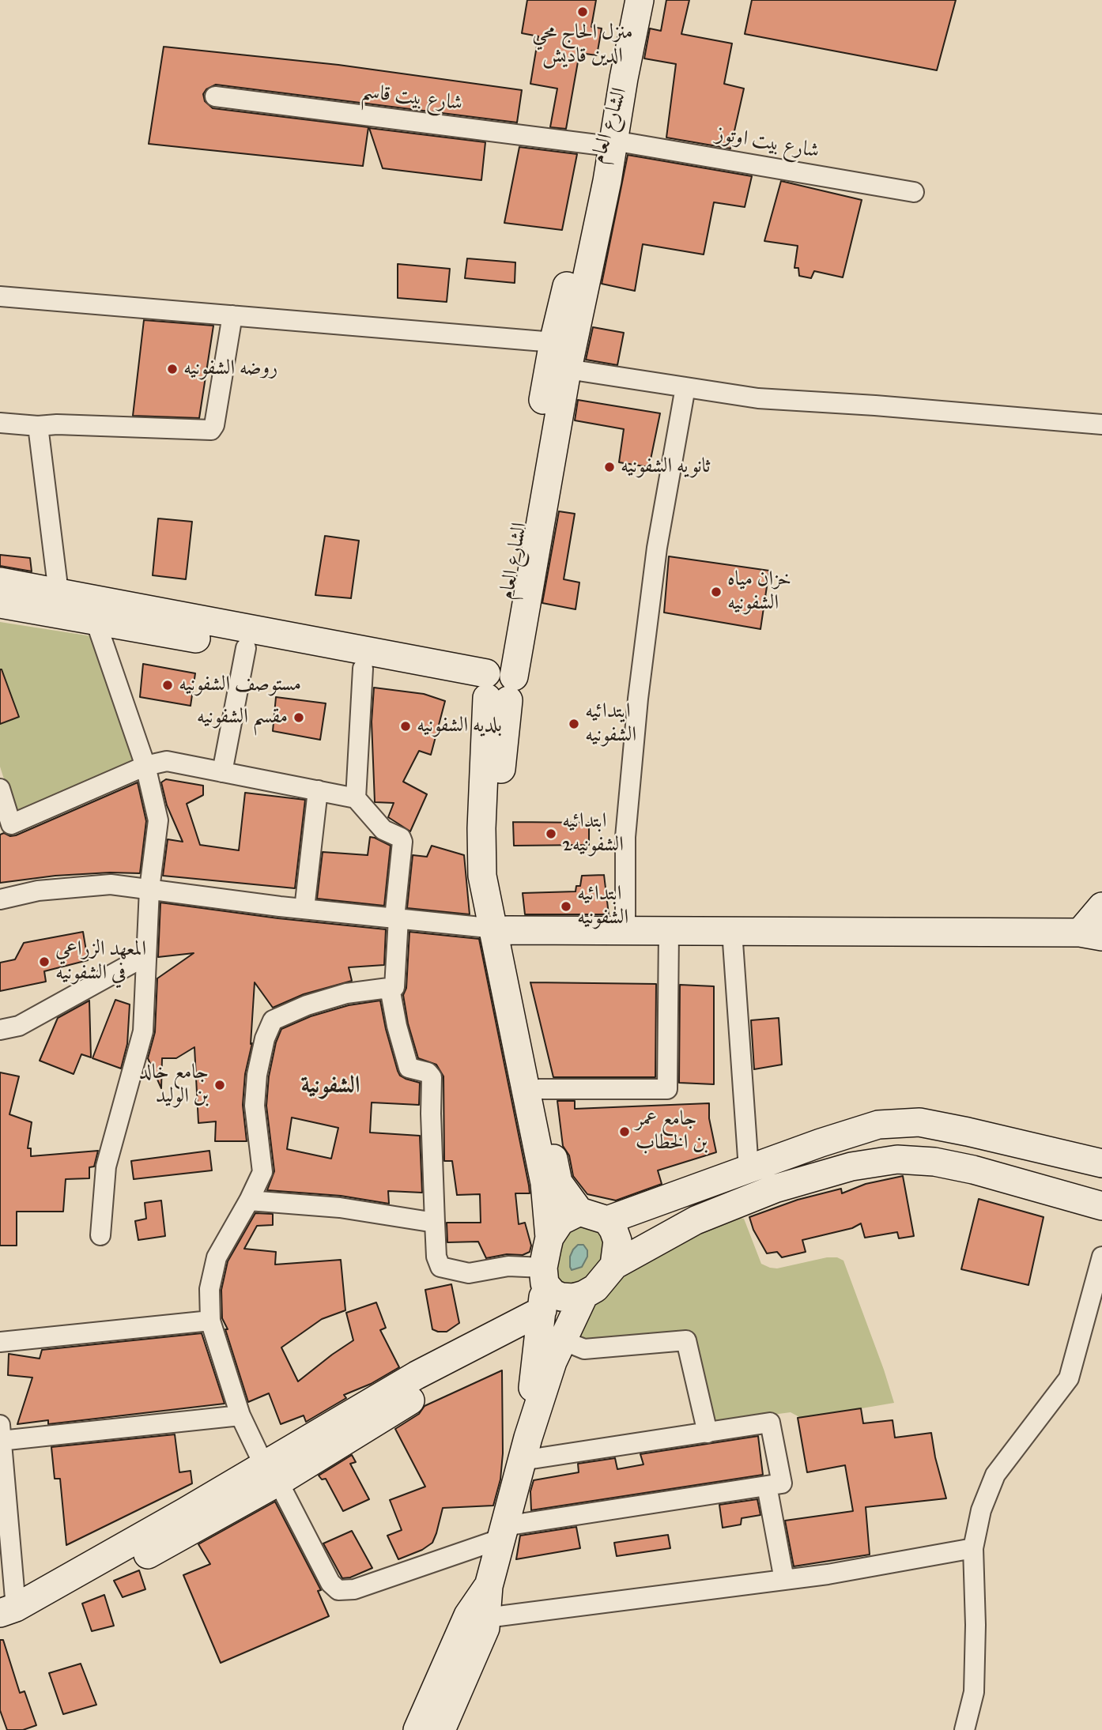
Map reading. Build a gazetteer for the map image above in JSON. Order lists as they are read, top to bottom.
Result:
{
  "streets": {
    "main road": ["الشارع العام"],
    "street": ["شارع بيت قاسم", "شارع بيت اوتوز"]
  },
  "crossings": [
    ["شارع بيت قاسم", "الشارع العام"],
    ["شارع بيت قاسم", "شارع بيت اوتوز"],
    ["الشارع العام", "شارع بيت اوتوز"]
  ],
  "districts": ["الشفونية"],
  "places": [
    "منزل الحاج محي الدين قاديش",
    "روضه الشفونيه",
    "ثانويه الشفونيه",
    "خزان مياه الشفونيه",
    "مستوصف الشفونيه",
    "مقسم الشفونيه",
    "ايتدائيه الشفونيه",
    "بلديه الشفونيه",
    "ابتدائيه الشفونيه2",
    "ابتدائيه الشفونيه",
    "المعهد الزراعي في الشفونيه",
    "جامع خالد بن الوليد",
    "جامع عمر بن الخطاب"
  ]
}
